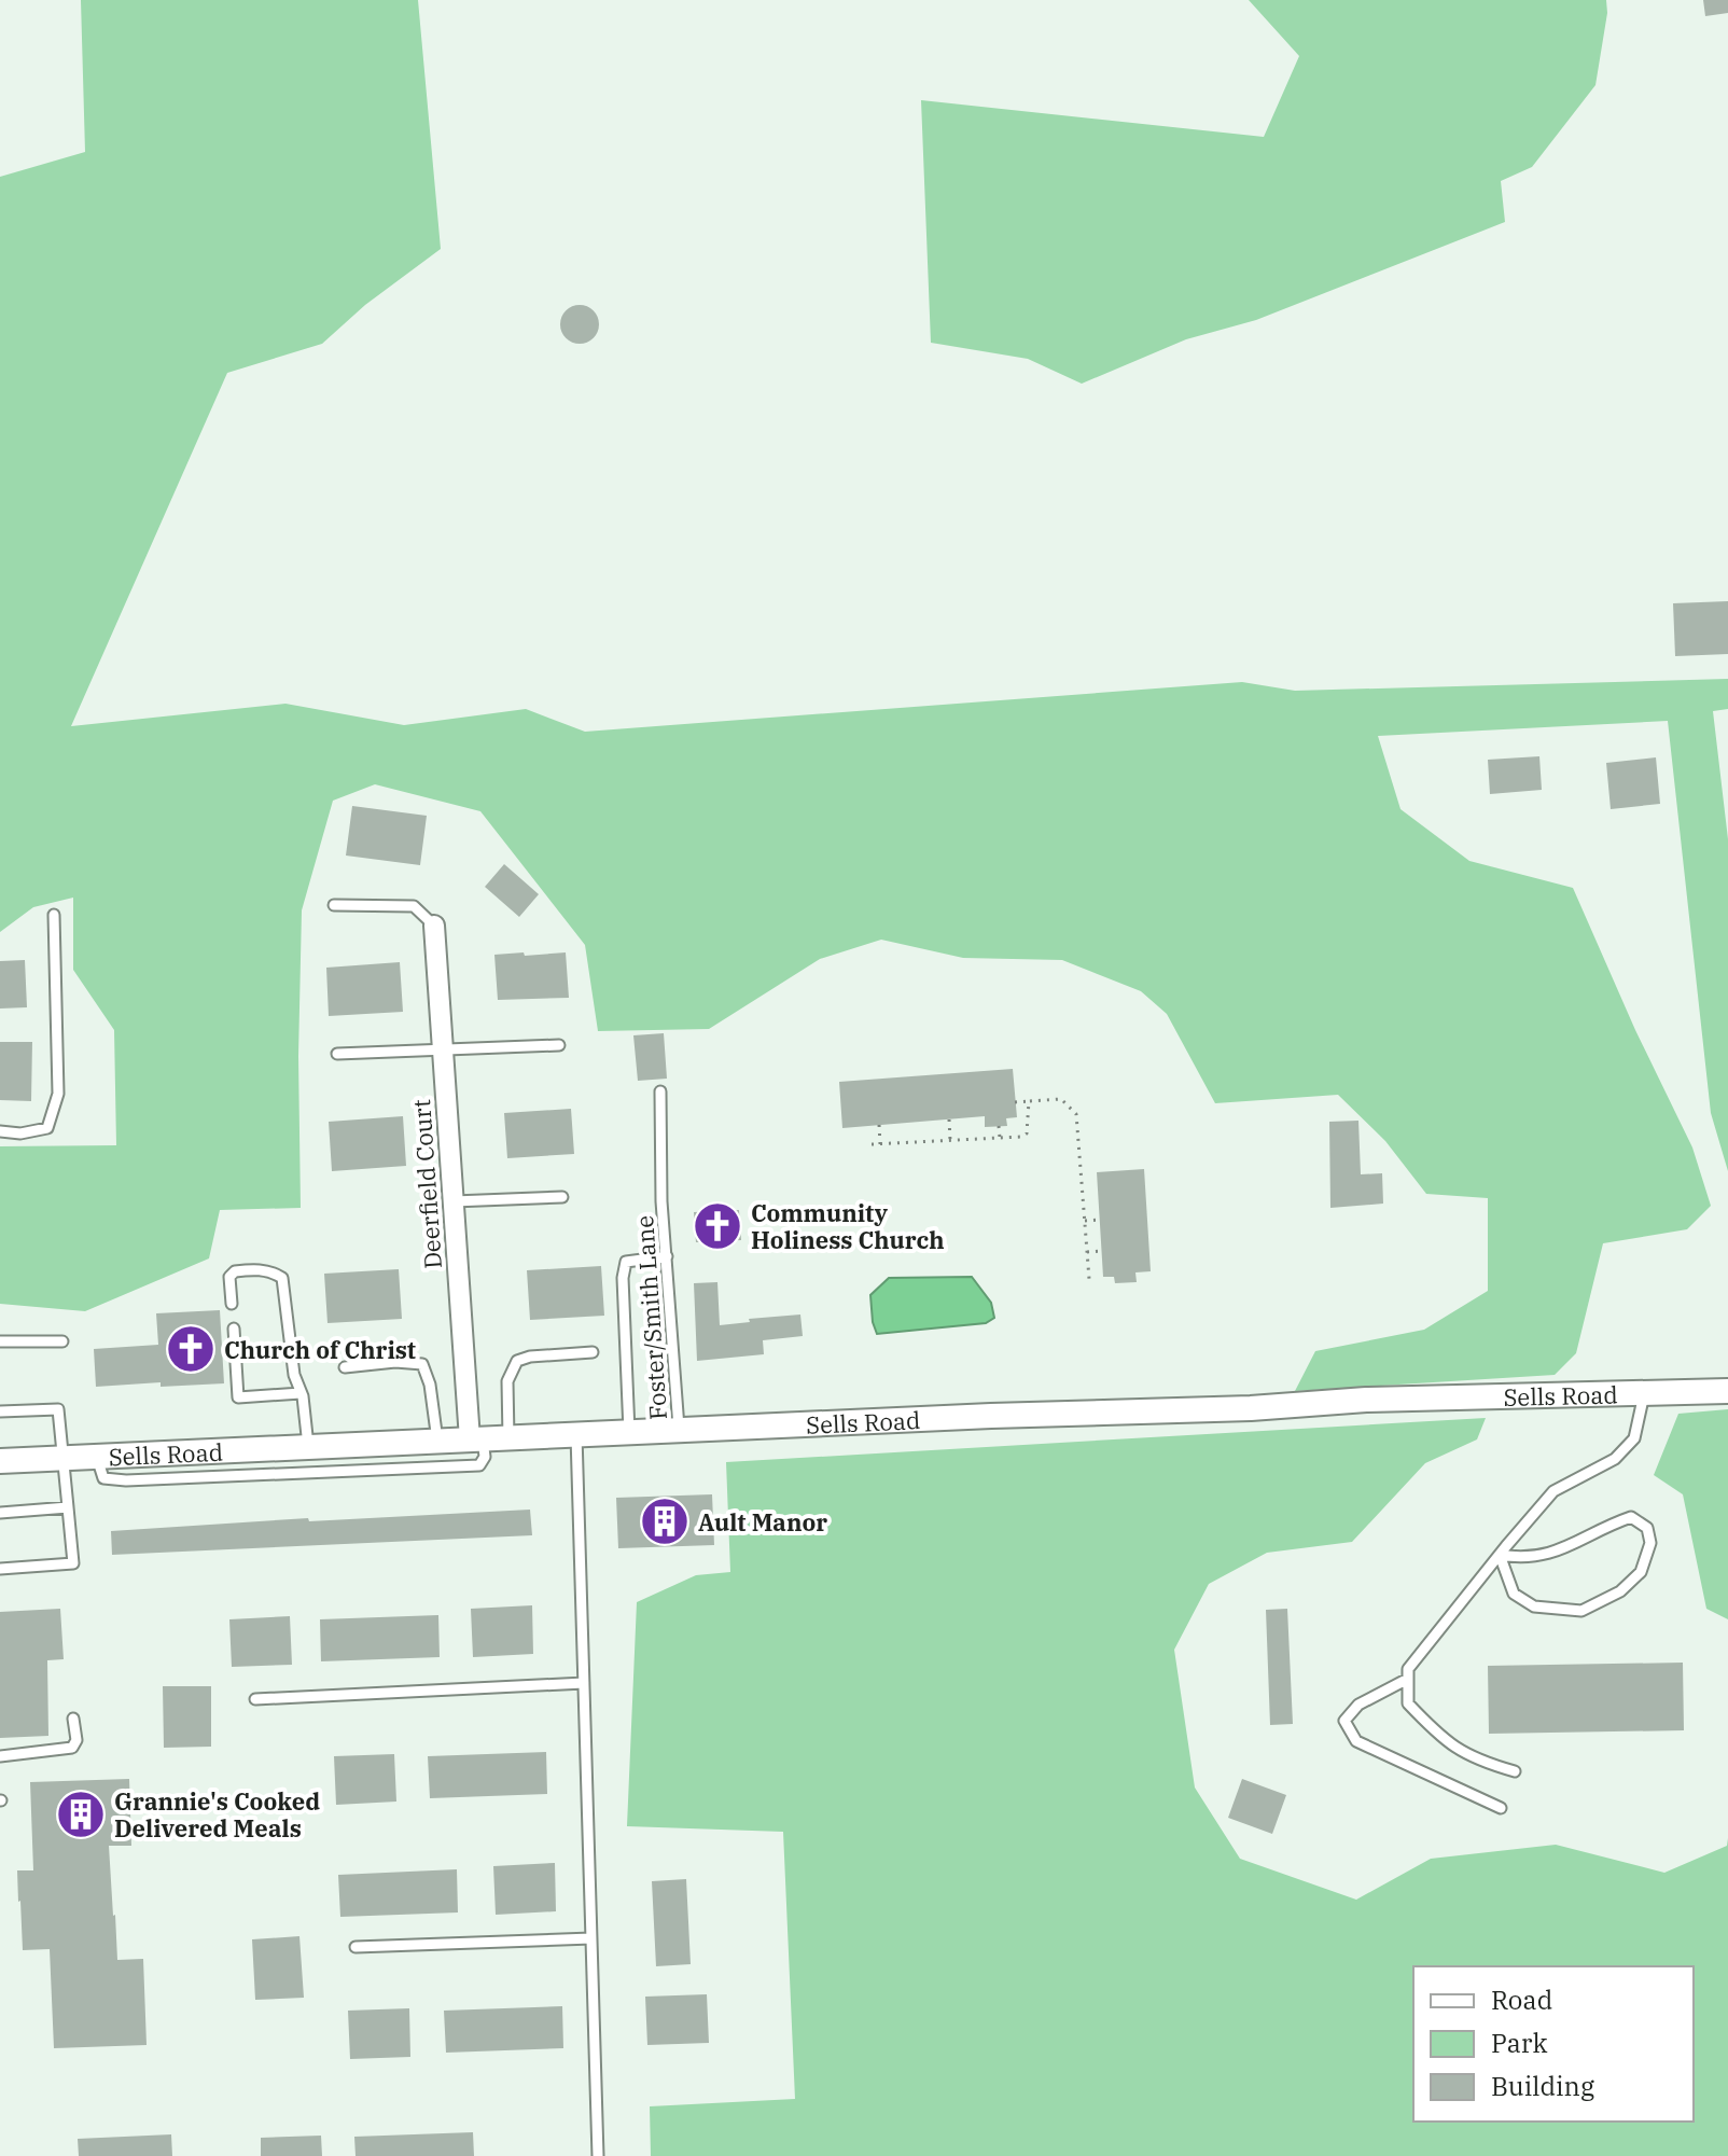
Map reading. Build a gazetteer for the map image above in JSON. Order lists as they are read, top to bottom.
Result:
{
  "streets": {
    "street": ["Deerfield Court", "Sells Road"],
    "lane": ["Foster/Smith Lane"]
  },
  "crossings": [
    ["Deerfield Court", "Sells Road"],
    ["Foster/Smith Lane", "Sells Road"]
  ],
  "places": {
    "church": ["Community Holiness Church", "Church of Christ"],
    "building": ["Ault Manor", "Grannie's Cooked Delivered Meals"]
  },
  "legend": ["Road", "Park", "Building"]
}
